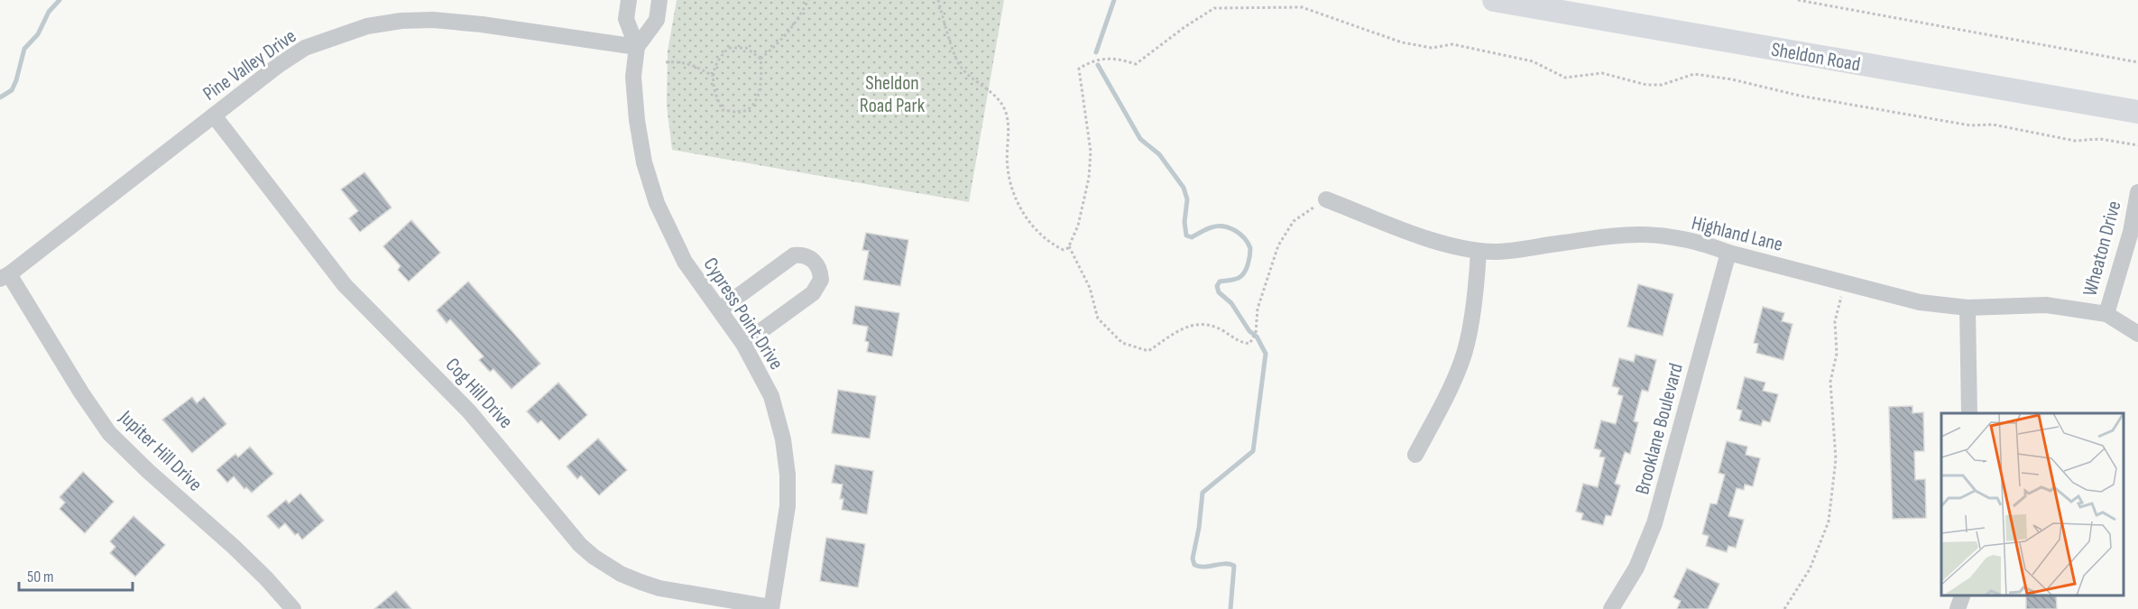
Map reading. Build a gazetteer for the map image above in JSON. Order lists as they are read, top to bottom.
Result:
{
  "streets": {
    "main road": ["Sheldon Road"],
    "street": [
      "Pine Valley Drive",
      "Highland Lane",
      "Wheaton Drive",
      "Cypress Point Drive",
      "Cog Hill Drive",
      "Brooklane Boulevard",
      "Jupiter Hill Drive"
    ]
  },
  "crossings": [
    ["Pine Valley Drive", "Cypress Point Drive"],
    ["Pine Valley Drive", "Cog Hill Drive"],
    ["Pine Valley Drive", "Jupiter Hill Drive"],
    ["Highland Lane", "Wheaton Drive"],
    ["Highland Lane", "Brooklane Boulevard"],
    ["Cypress Point Drive", "Cog Hill Drive"]
  ],
  "parks": ["Sheldon Road Park"],
  "scale_bar": "50 m"
}
